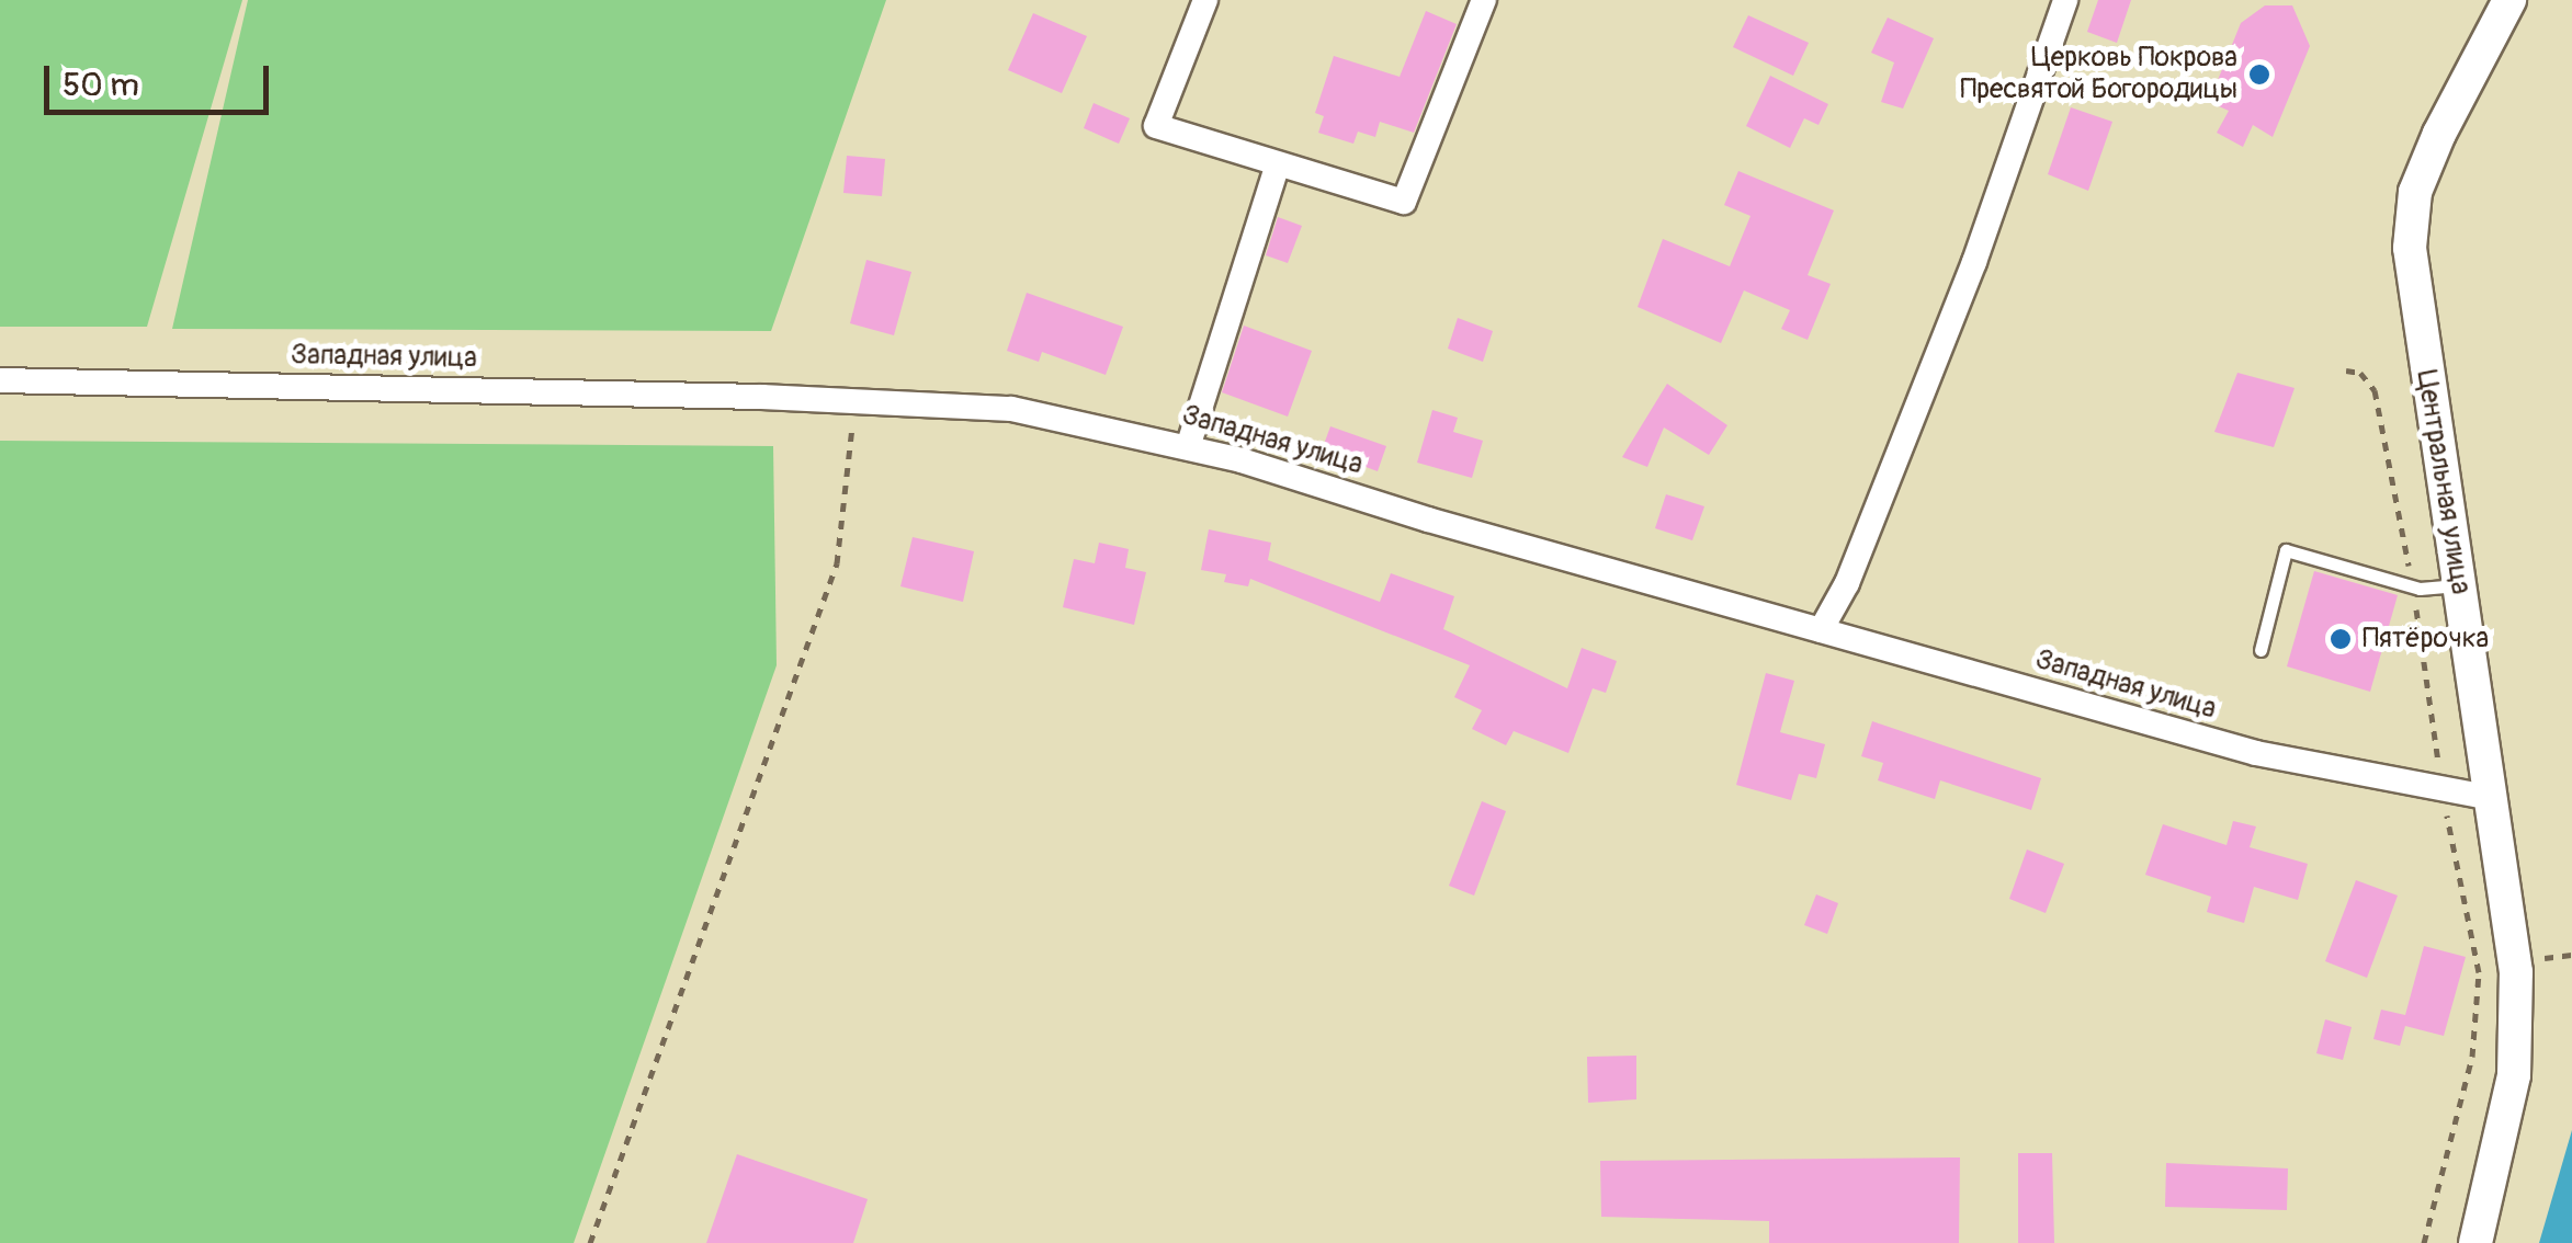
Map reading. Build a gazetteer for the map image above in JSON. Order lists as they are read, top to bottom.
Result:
{
  "streets": {
    "street": ["Западная улица", "Центральная улица"]
  },
  "crossings": [
    ["Западная улица", "Центральная улица"]
  ],
  "places": ["Церковь Покрова Пресвятой Богородицы", "Пятёрочка"],
  "scale_bar": "50 m"
}
